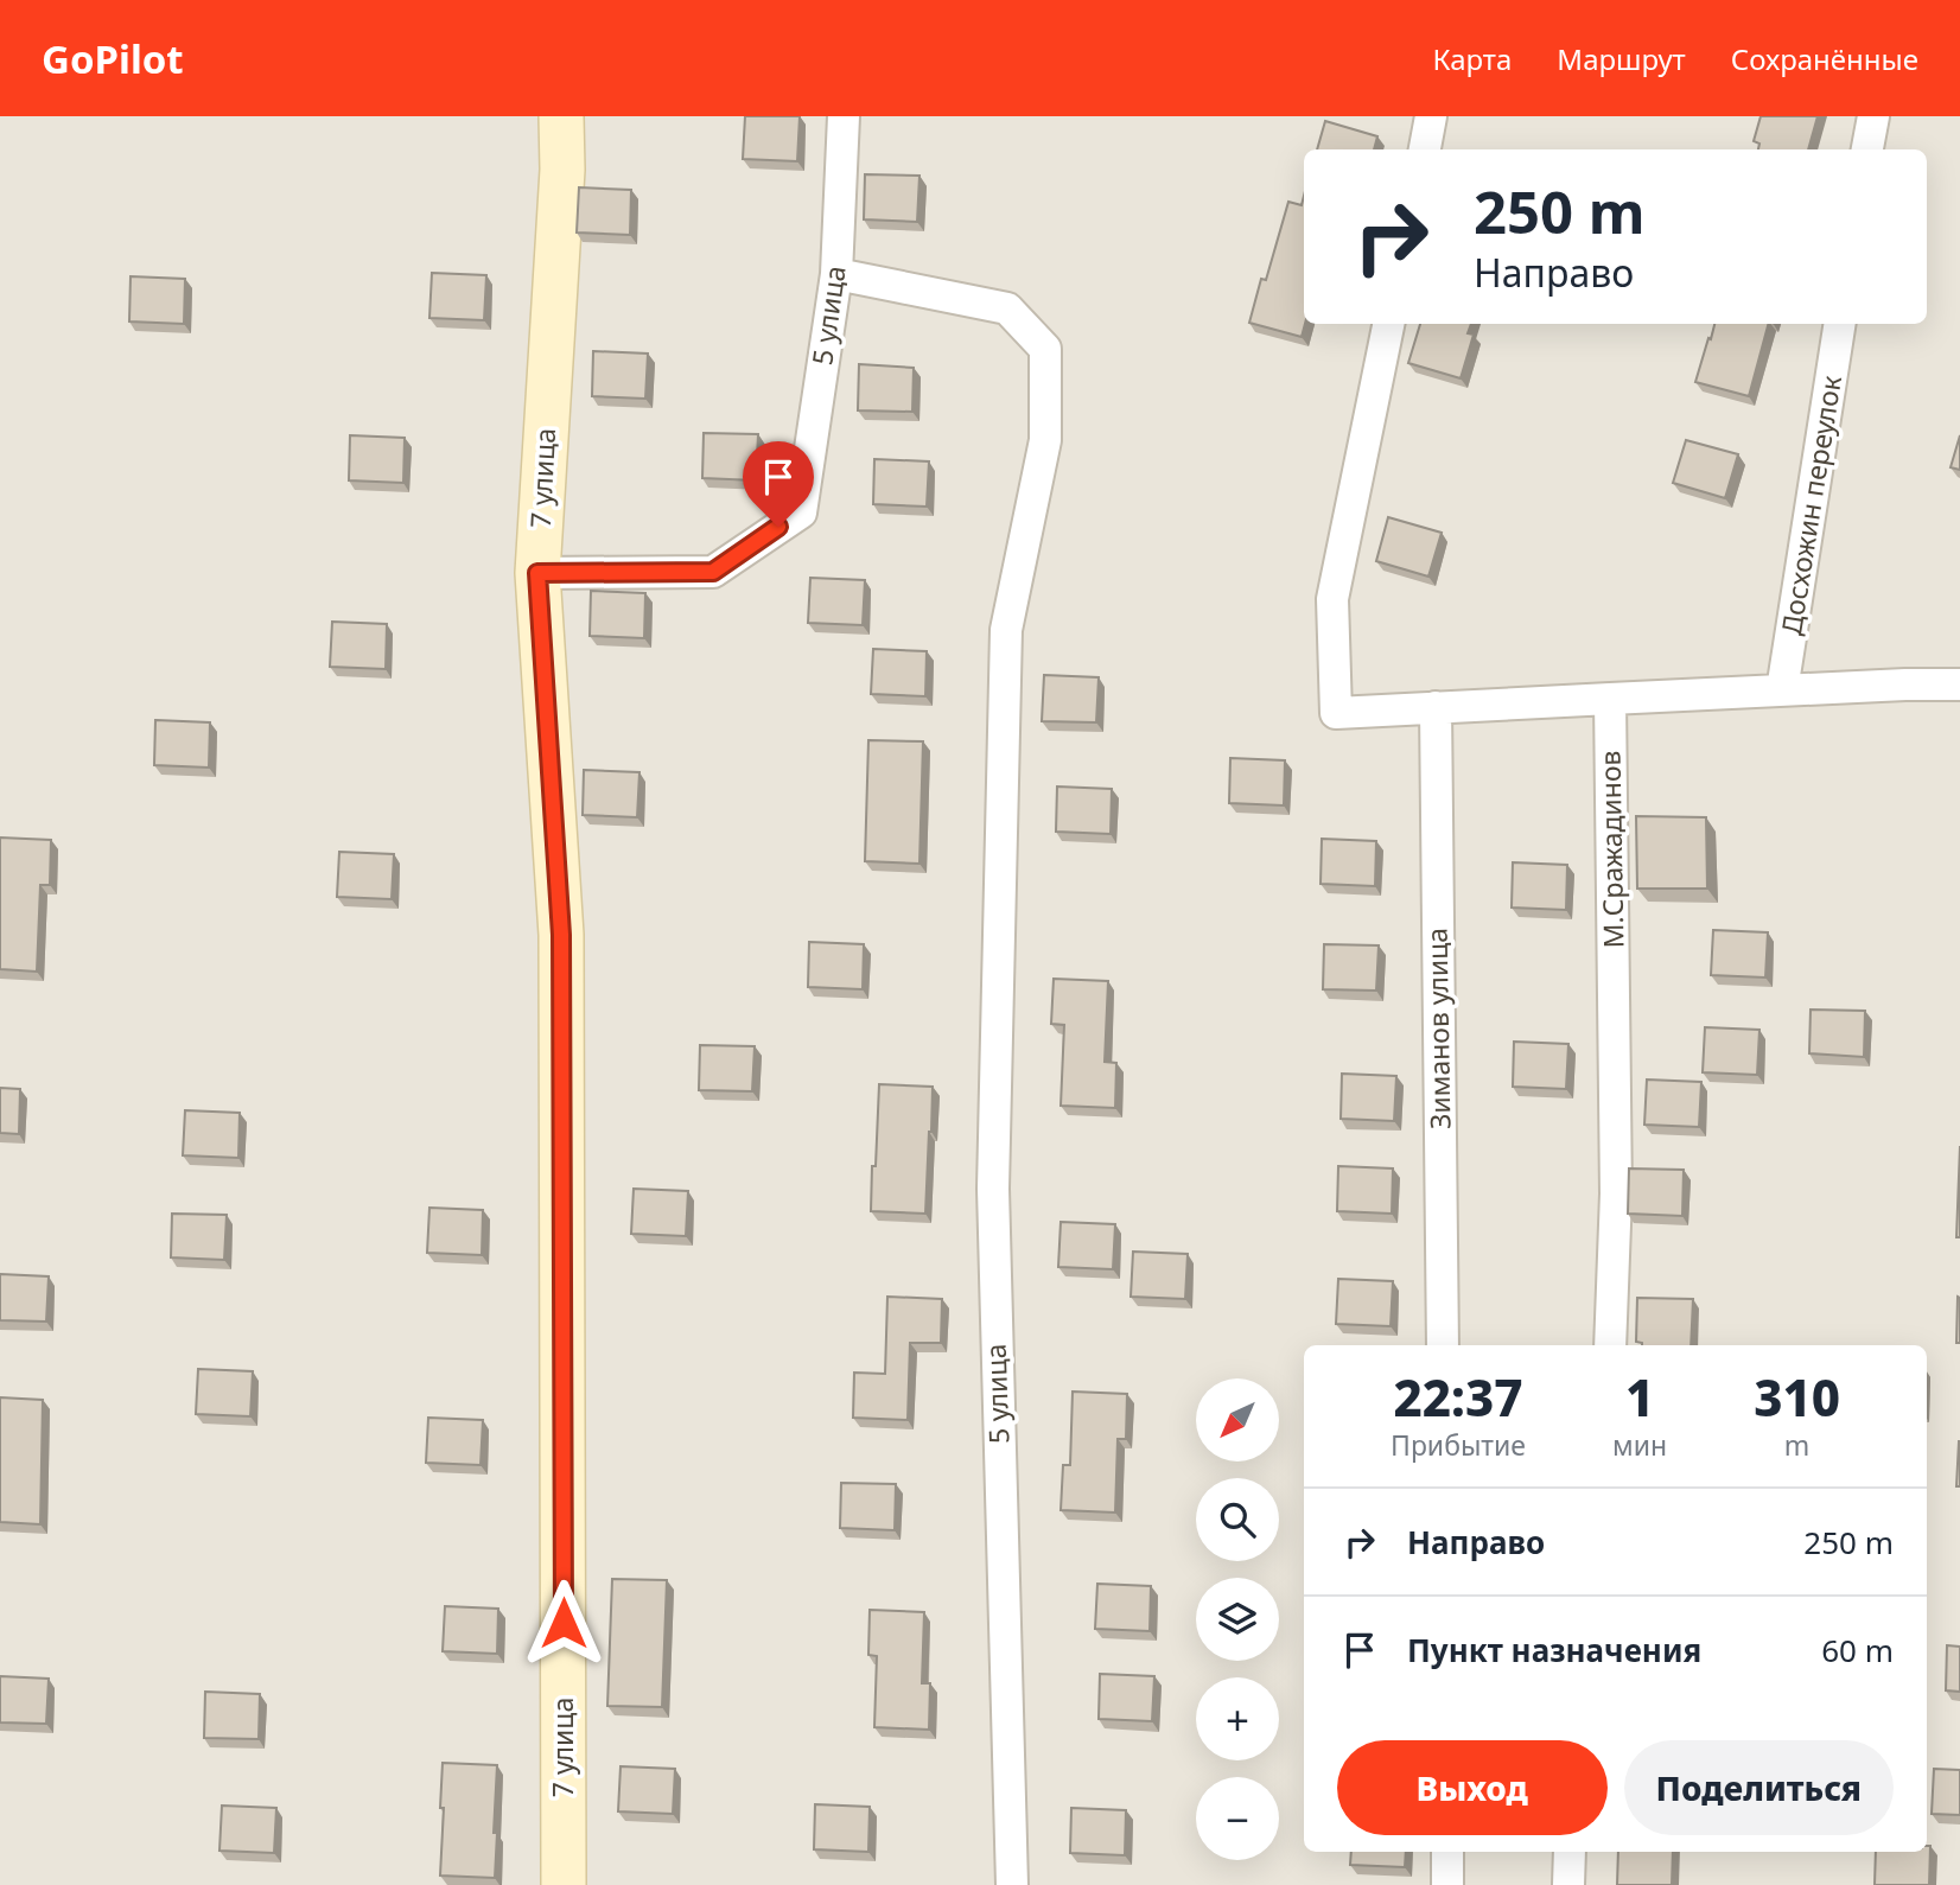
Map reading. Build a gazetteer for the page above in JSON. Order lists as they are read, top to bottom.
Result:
{
  "streets": {
    "street": [
      "5 улица",
      "7 улица",
      "Досхожин переулок",
      "М.Сражадинов",
      "Зиманов улица"
    ]
  },
  "crossings": [
    ["5 улица", "7 улица"]
  ],
  "north": "bottom left",
  "page": {
    "header": "GoPilot",
    "nav": ["Карта", "Маршрут", "Сохранённые"],
    "turn": ["250 m", "Направо"],
    "eta": [
      "22:37",
      "Прибытие",
      "1",
      "мин",
      "310",
      "m"
    ],
    "map_buttons": ["+", "−"],
    "list": [
      {
        "name": "Направо",
        "value": "250 m"
      },
      {
        "name": "Пункт назначения",
        "value": "60 m"
      }
    ],
    "buttons": ["Выход", "Поделиться"]
  }
}
